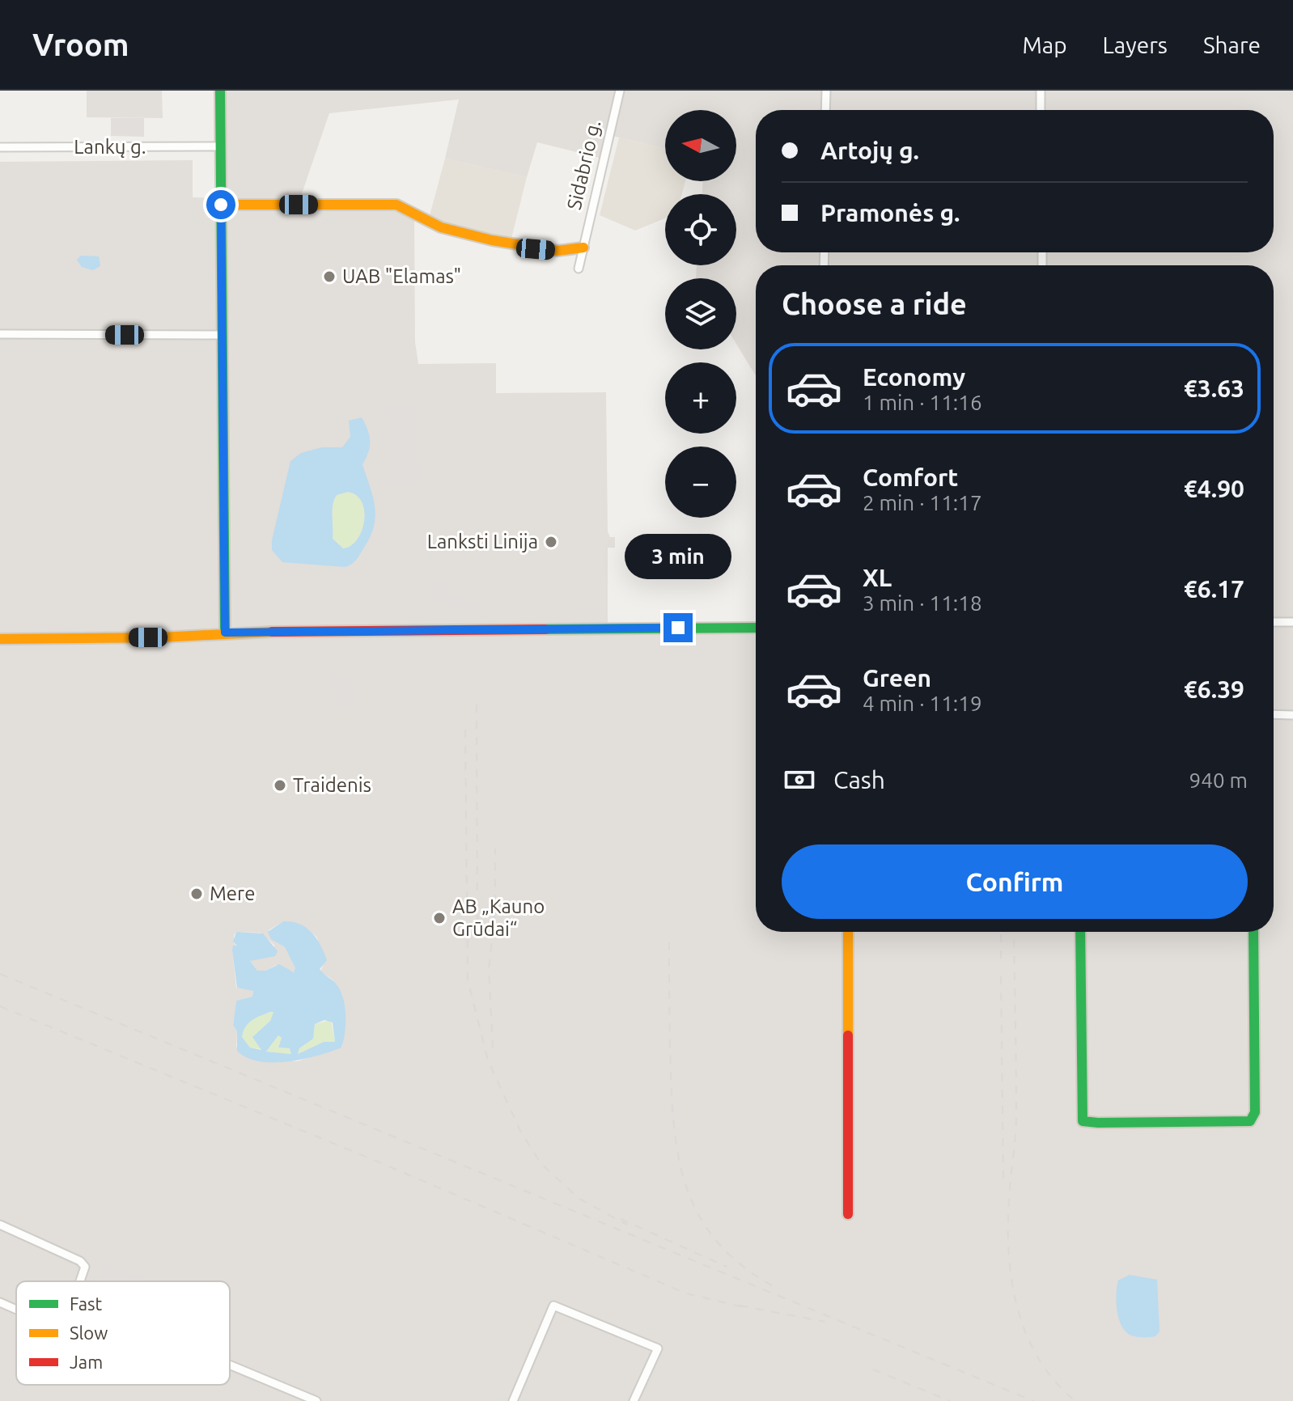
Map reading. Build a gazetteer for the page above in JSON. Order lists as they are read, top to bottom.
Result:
{
  "streets": {
    "street": ["Lankų g.", "Sidabrio g."]
  },
  "places": [
    "UAB \"Elamas\"",
    "Lanksti Linija",
    "Traidenis",
    "Mere",
    "AB „Kauno Grūdai“"
  ],
  "legend": ["Fast", "Slow", "Jam"],
  "north": "left",
  "page": {
    "header": "Vroom",
    "nav": ["Map", "Layers", "Share"],
    "map_buttons": ["+", "−"],
    "banner": ["Artojų g.", "Pramonės g."],
    "heading": "Choose a ride",
    "list": [
      {
        "name": "Economy",
        "note": "1 min · 11:16",
        "value": "€3.63"
      },
      {
        "name": "Comfort",
        "note": "2 min · 11:17",
        "value": "€4.90"
      },
      {
        "name": "XL",
        "note": "3 min · 11:18",
        "value": "€6.17"
      },
      {
        "name": "Green",
        "note": "4 min · 11:19",
        "value": "€6.39"
      }
    ],
    "bubble": "3 min",
    "pay": ["Cash", "940 m"],
    "buttons": "Confirm"
  }
}
